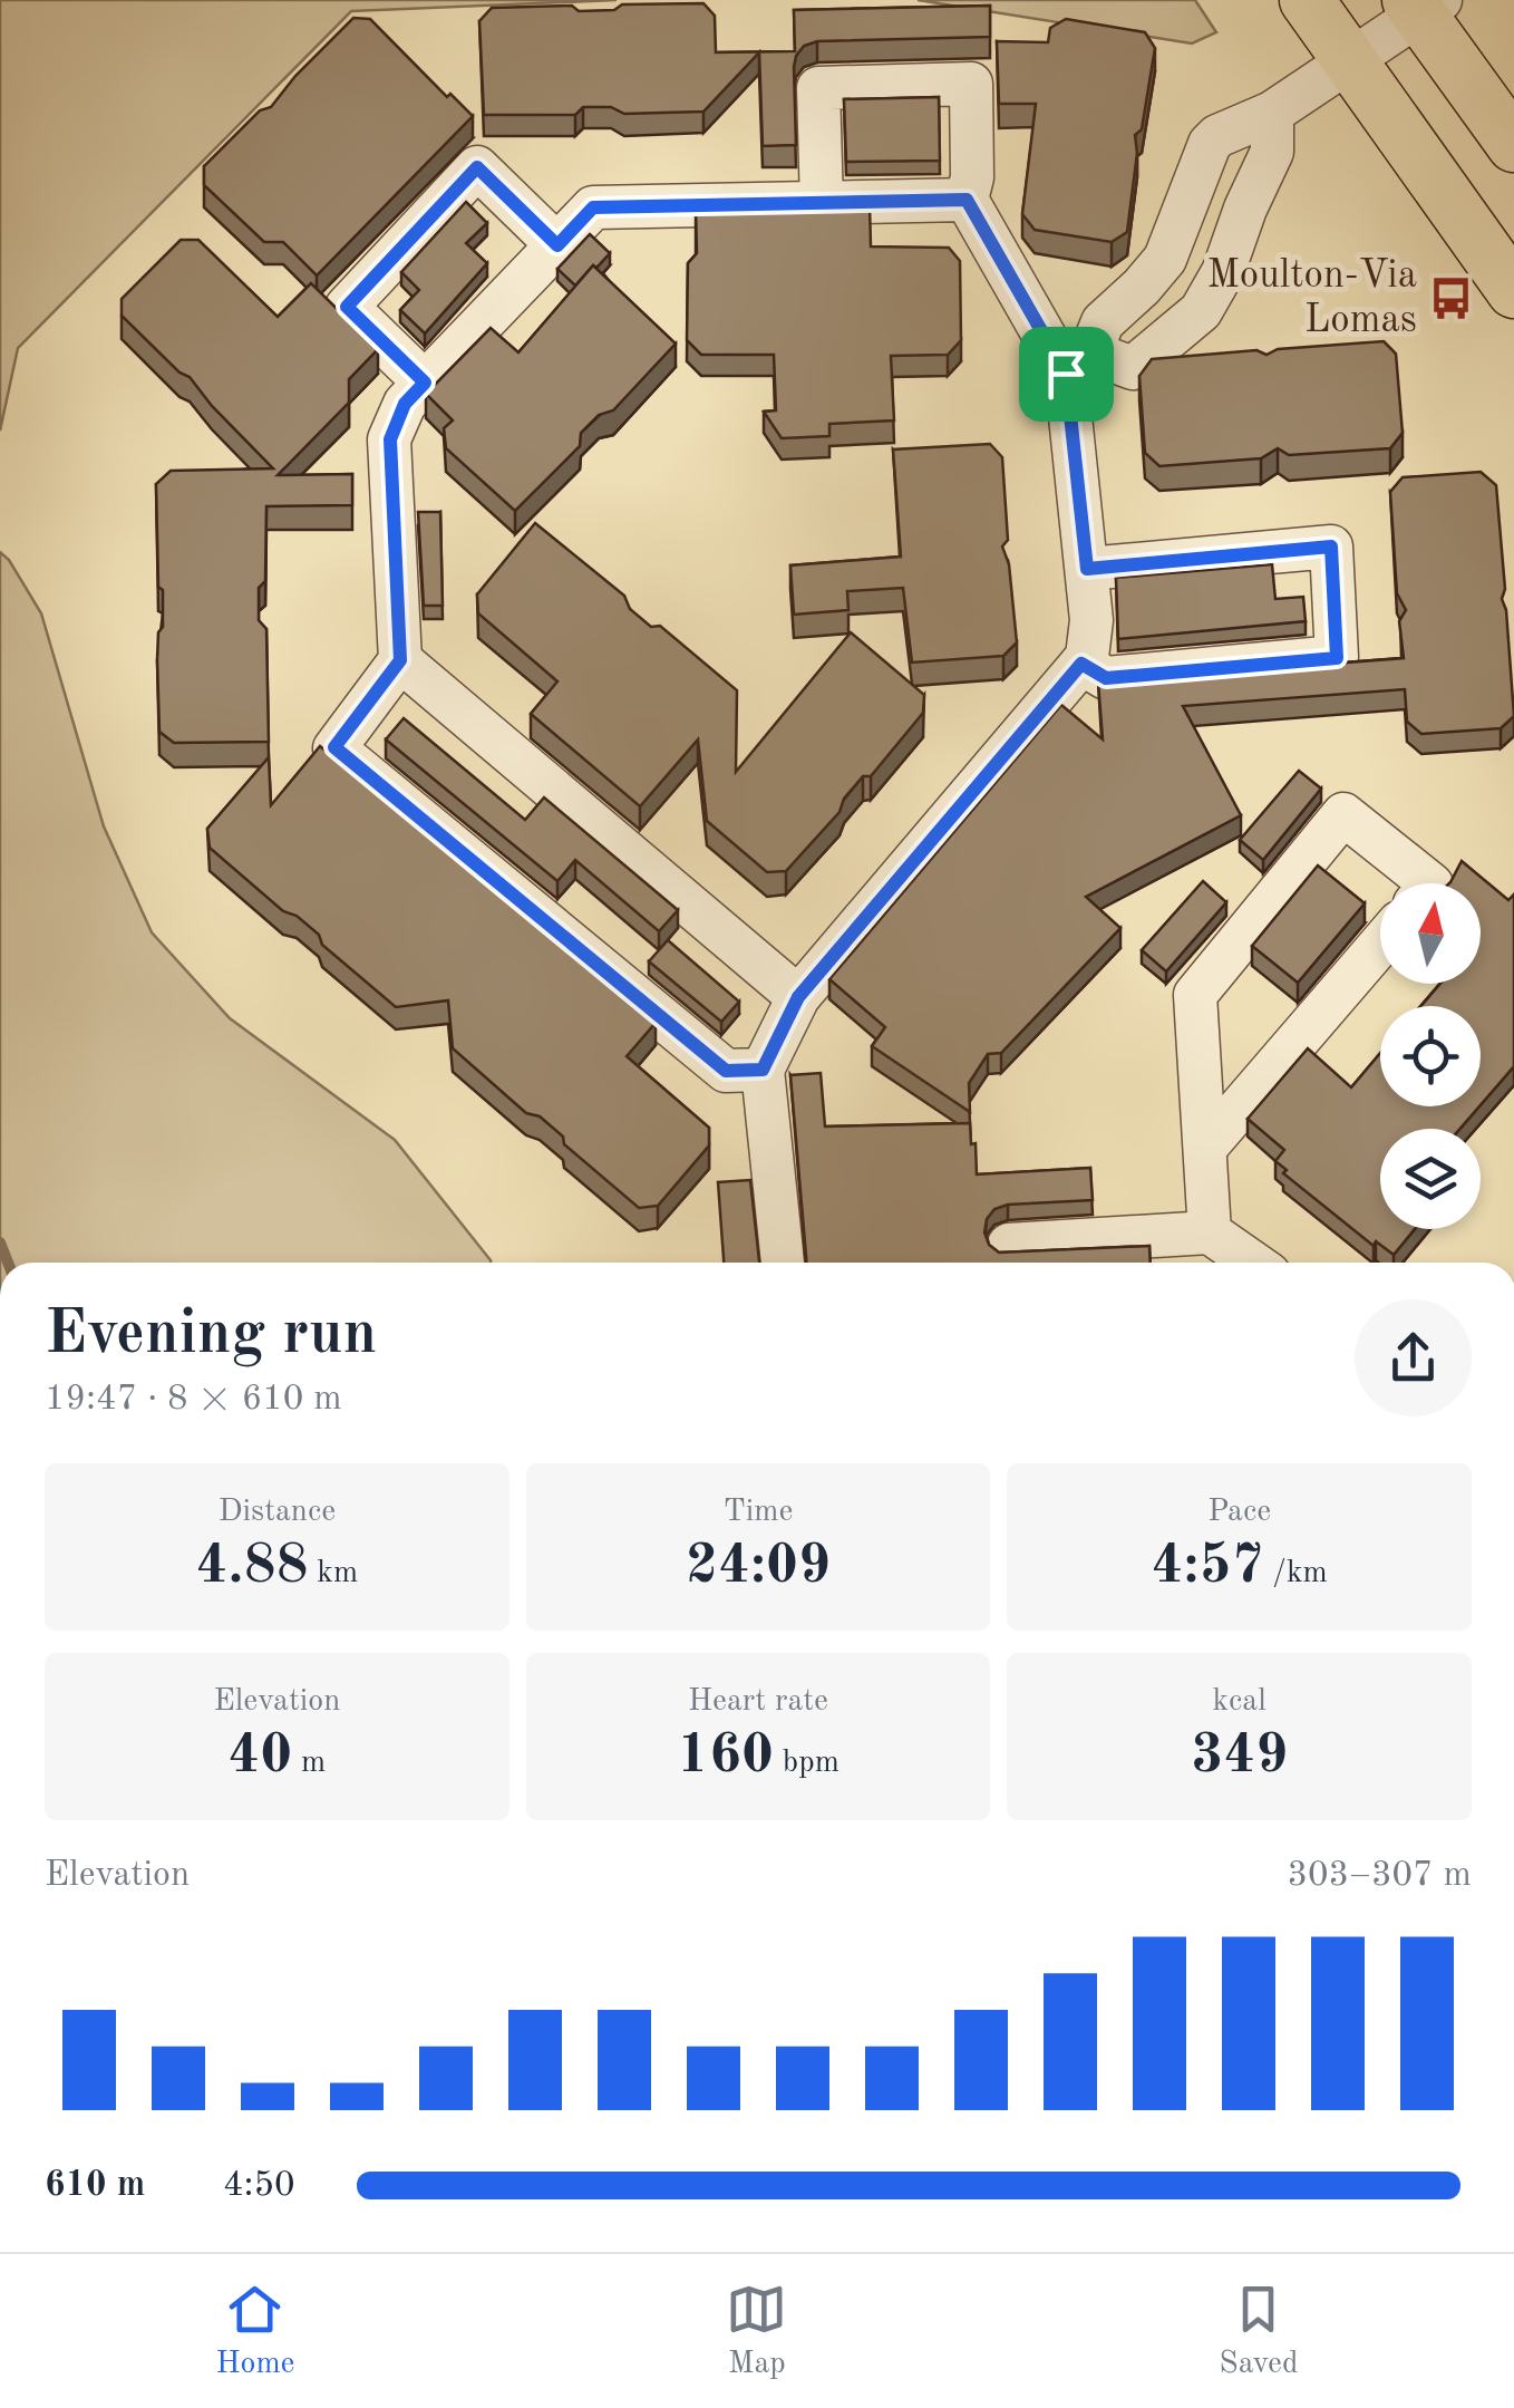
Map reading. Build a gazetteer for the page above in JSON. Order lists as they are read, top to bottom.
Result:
{
  "places": {
    "bus stop": ["Moulton-Via Lomas"]
  },
  "north": "top",
  "page": {
    "heading": ["Evening run", "19:47 · 8 × 610 m"],
    "stats": [
      ["Distance", "4.88 km"],
      ["Time", "24:09"],
      ["Pace", "4:57 /km"],
      ["Elevation", "40 m"],
      ["Heart rate", "160 bpm"],
      ["kcal", "349"]
    ],
    "chart": ["Elevation", "303–307 m"],
    "list": [
      {
        "name": "610 m",
        "note": "4:50"
      }
    ],
    "tabs": ["Home", "Map", "Saved"]
  }
}
